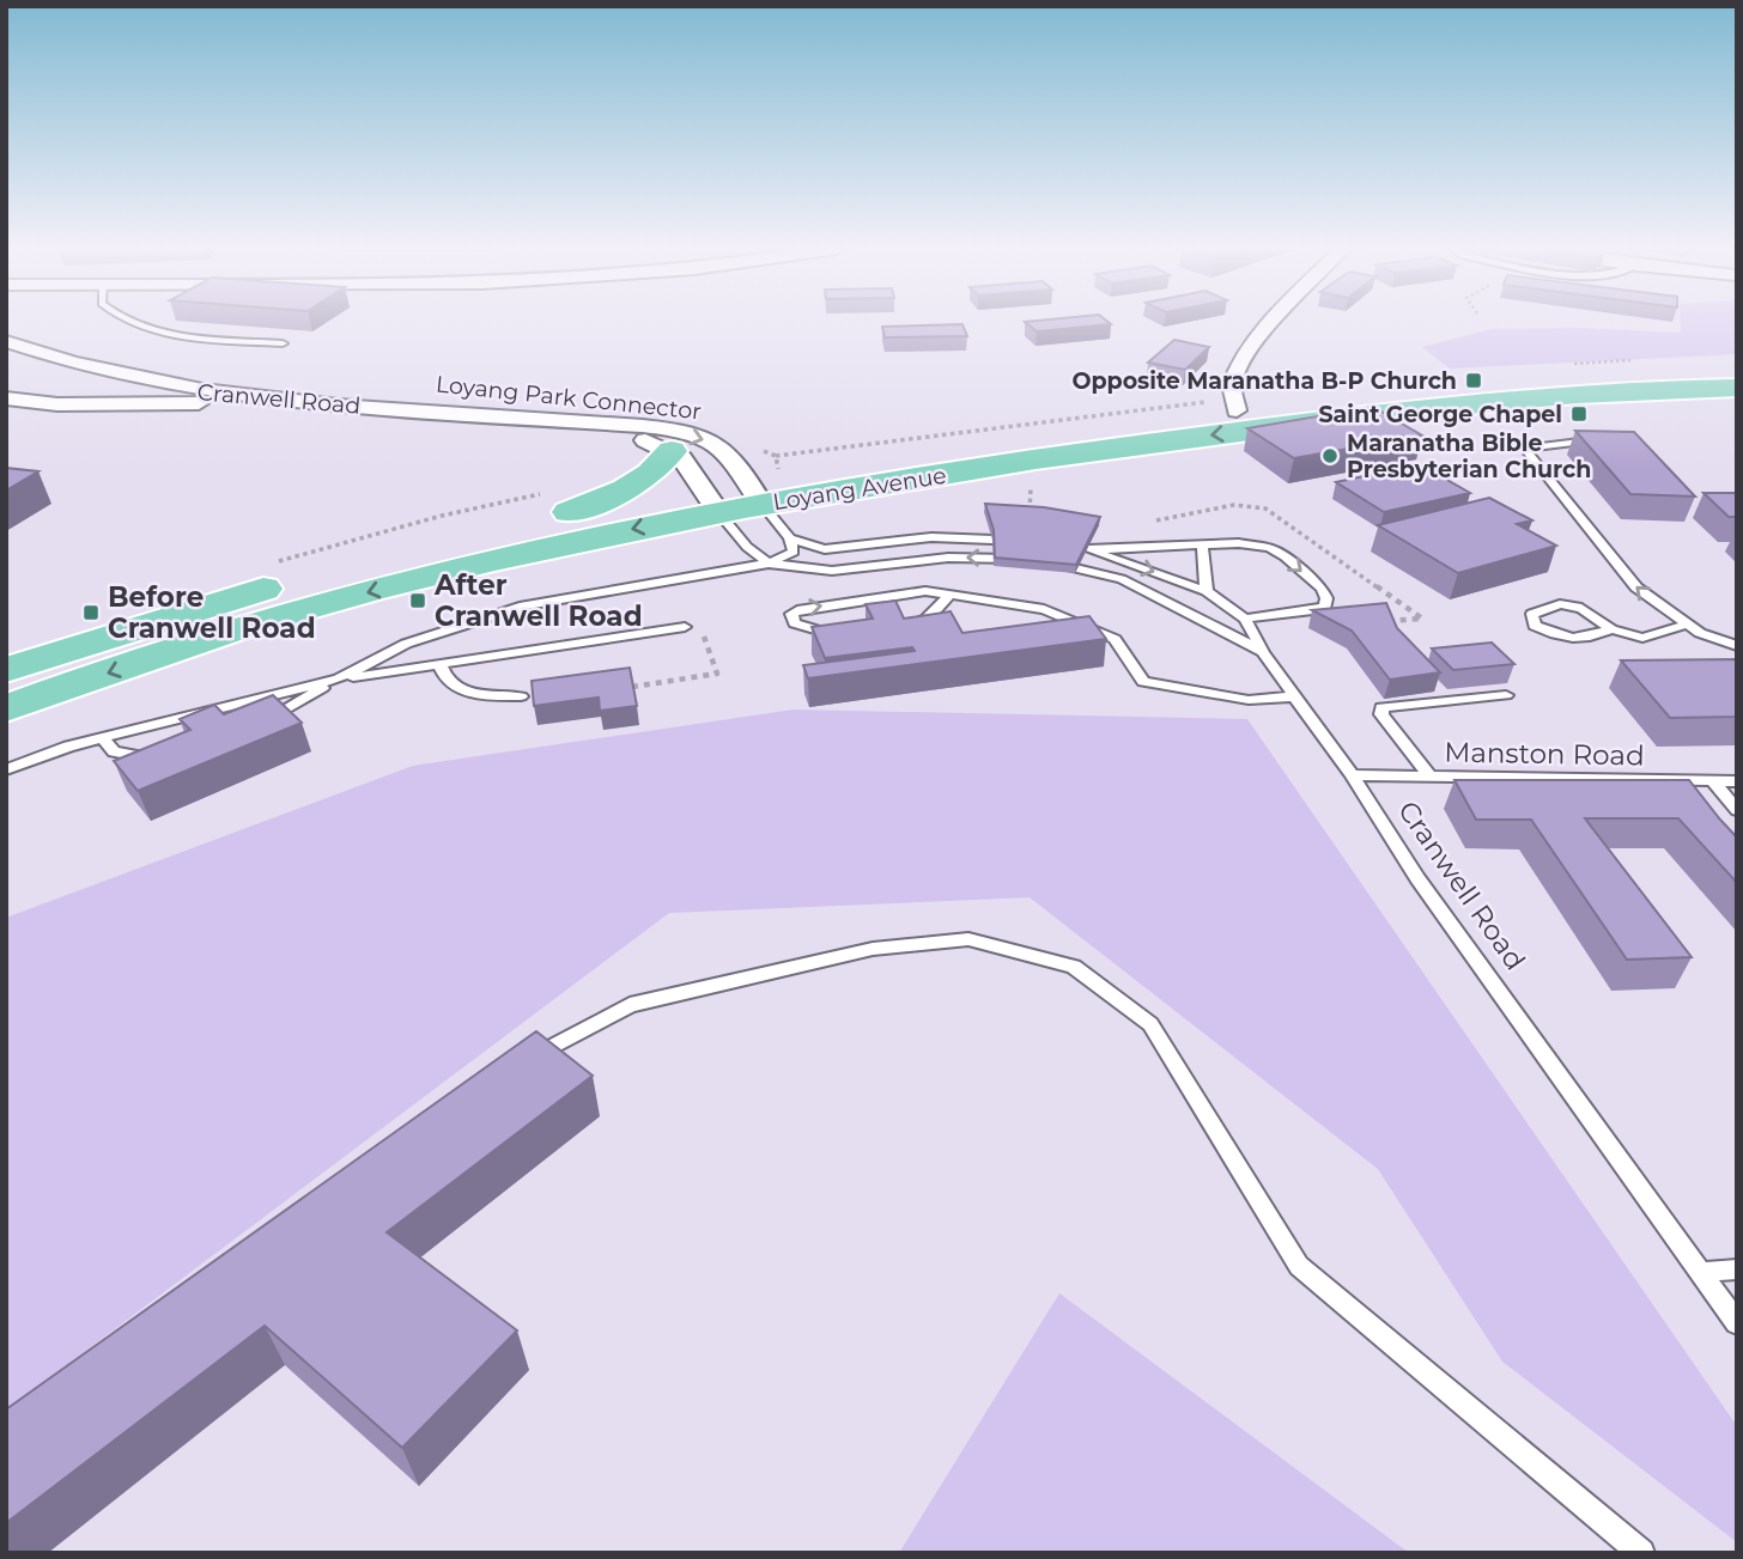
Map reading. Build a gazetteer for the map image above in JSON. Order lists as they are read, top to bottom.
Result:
{
  "streets": {
    "main road": ["Loyang Avenue"],
    "street": ["Cranwell Road"],
    "lane": ["Manston Road"]
  },
  "crossings": [
    ["Cranwell Road", "Loyang Avenue"],
    ["Cranwell Road", "Manston Road"]
  ],
  "places": {
    "transit": [
      "Opposite Maranatha B-P Church",
      "Saint George Chapel",
      "After Cranwell Road",
      "Before Cranwell Road"
    ],
    "other": ["Maranatha Bible Presbyterian Church"]
  }
}
